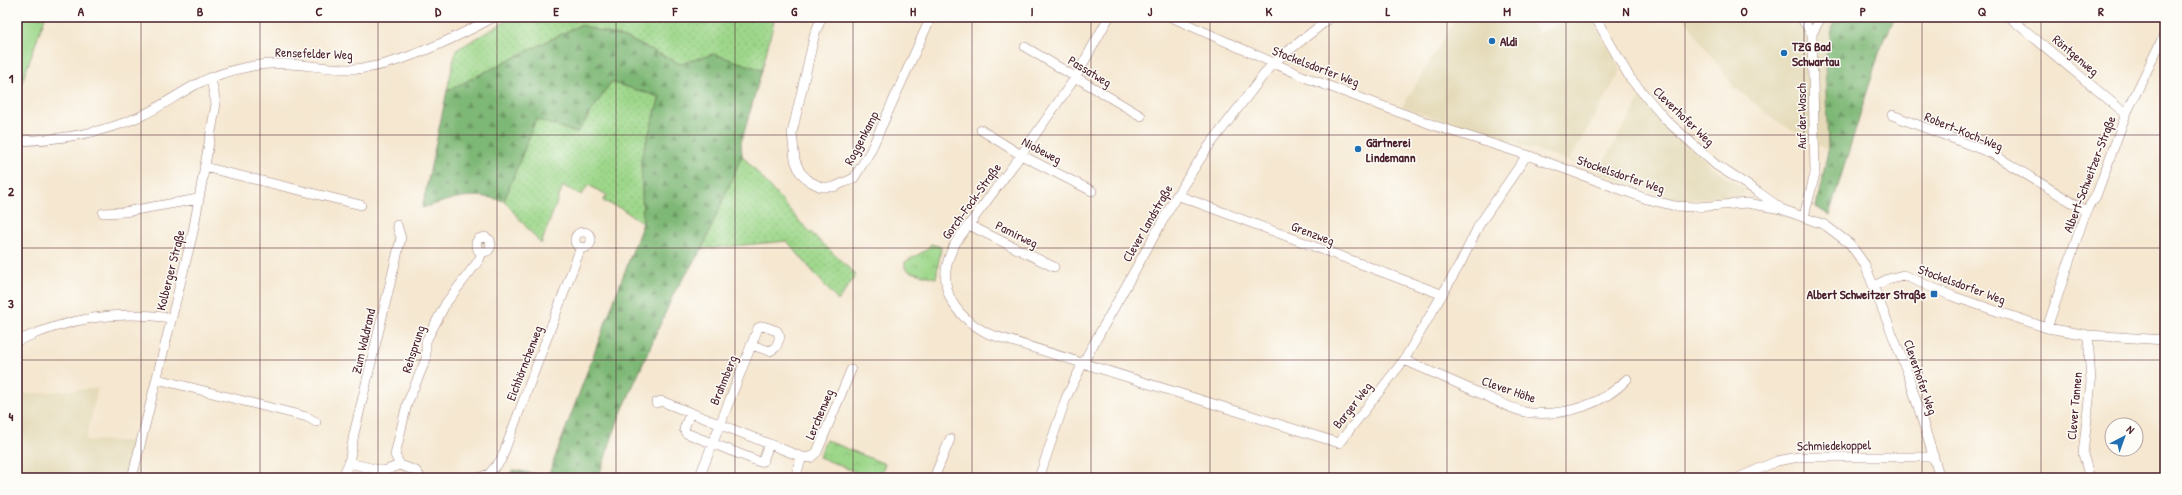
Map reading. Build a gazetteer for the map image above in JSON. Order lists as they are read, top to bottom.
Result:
{
  "streets": {
    "street": [
      "Rensefelder Weg",
      "Röntgenweg",
      "Stockelsdorfer Weg",
      "Passatweg",
      "Cleverhofer Weg",
      "Auf der Wasch",
      "Robert-Koch-Weg",
      "Roggenkamp",
      "Niobeweg",
      "Albert-Schweitzer-Straße",
      "Gorch-Fock-Straße",
      "Clever Landstraße",
      "Grenzweg",
      "Pamirweg",
      "Kolberger Straße",
      "Zum Waldrand",
      "Rehsprung",
      "Eichhörnchenweg",
      "Brahmberg",
      "Clever Höhe",
      "Barger Weg",
      "Clever Tannen",
      "Lerchenweg",
      "Schmiedekoppel"
    ]
  },
  "crossings": [
    ["Rensefelder Weg", "Kolberger Straße"],
    ["Röntgenweg", "Albert-Schweitzer-Straße"],
    ["Stockelsdorfer Weg", "Cleverhofer Weg"],
    ["Stockelsdorfer Weg", "Auf der Wasch"],
    ["Stockelsdorfer Weg", "Albert-Schweitzer-Straße"],
    ["Stockelsdorfer Weg", "Clever Landstraße"],
    ["Stockelsdorfer Weg", "Barger Weg"],
    ["Stockelsdorfer Weg", "Clever Tannen"],
    ["Passatweg", "Gorch-Fock-Straße"],
    ["Cleverhofer Weg", "Schmiedekoppel"],
    ["Robert-Koch-Weg", "Albert-Schweitzer-Straße"],
    ["Niobeweg", "Gorch-Fock-Straße"],
    ["Gorch-Fock-Straße", "Clever Landstraße"],
    ["Gorch-Fock-Straße", "Pamirweg"],
    ["Gorch-Fock-Straße", "Barger Weg"],
    ["Clever Landstraße", "Grenzweg"],
    ["Clever Landstraße", "Barger Weg"],
    ["Grenzweg", "Barger Weg"],
    ["Clever Höhe", "Barger Weg"]
  ],
  "places": {
    "other": ["Aldi", "TZG Bad Schwartau", "Gärtnerei Lindemann"],
    "transit": ["Albert Schweitzer Straße"]
  },
  "north": "top right",
  "grid": {
    "columns": [
      "A",
      "B",
      "C",
      "D",
      "E",
      "F",
      "G",
      "H",
      "I",
      "J",
      "K",
      "L",
      "M",
      "N",
      "O",
      "P",
      "Q",
      "R"
    ],
    "rows": [
      "1",
      "2",
      "3",
      "4"
    ]
  }
}
